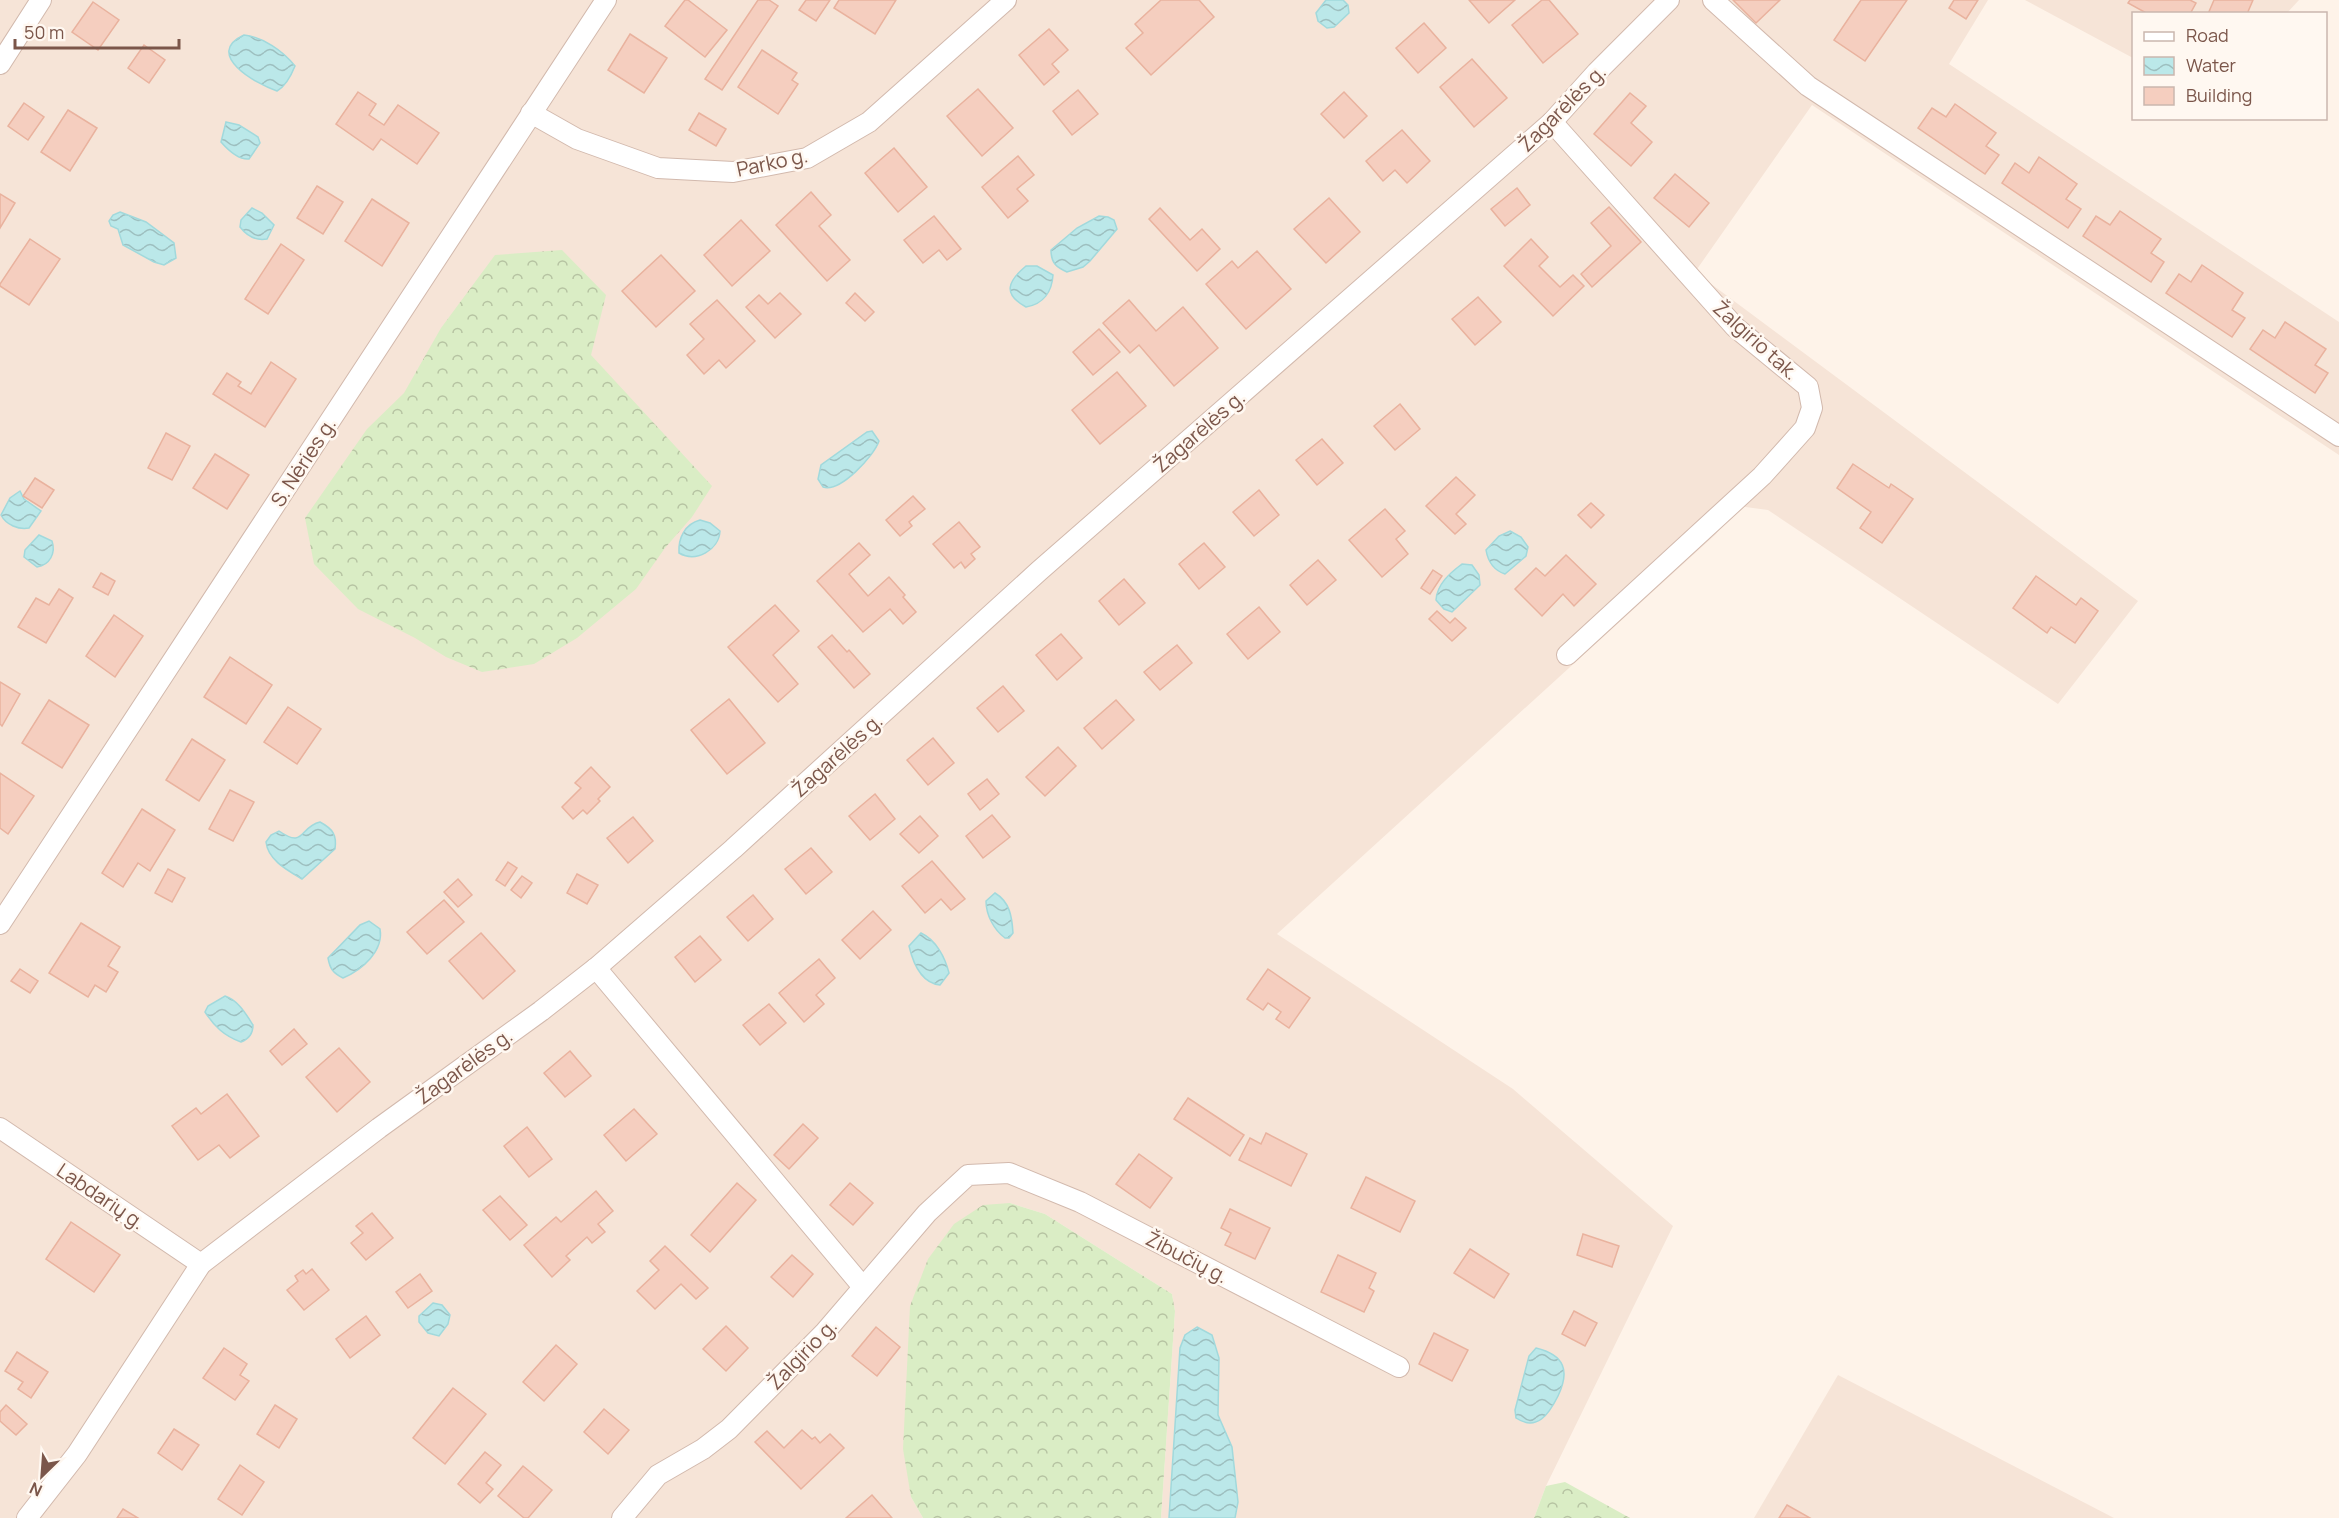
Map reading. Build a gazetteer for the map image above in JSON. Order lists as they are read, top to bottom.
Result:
{
  "streets": {
    "street": [
      "Žagarėlės g.",
      "Parko g.",
      "Žalgirio tak.",
      "S. Nėries g.",
      "Labdarių g.",
      "Žibučių g.",
      "Žalgirio g."
    ]
  },
  "crossings": [
    ["Žagarėlės g.", "Žalgirio tak."],
    ["Žagarėlės g.", "Labdarių g."],
    ["Parko g.", "S. Nėries g."],
    ["Žibučių g.", "Žalgirio g."]
  ],
  "legend": ["Road", "Water", "Building"],
  "scale_bar": "50 m",
  "north": "bottom left"
}
